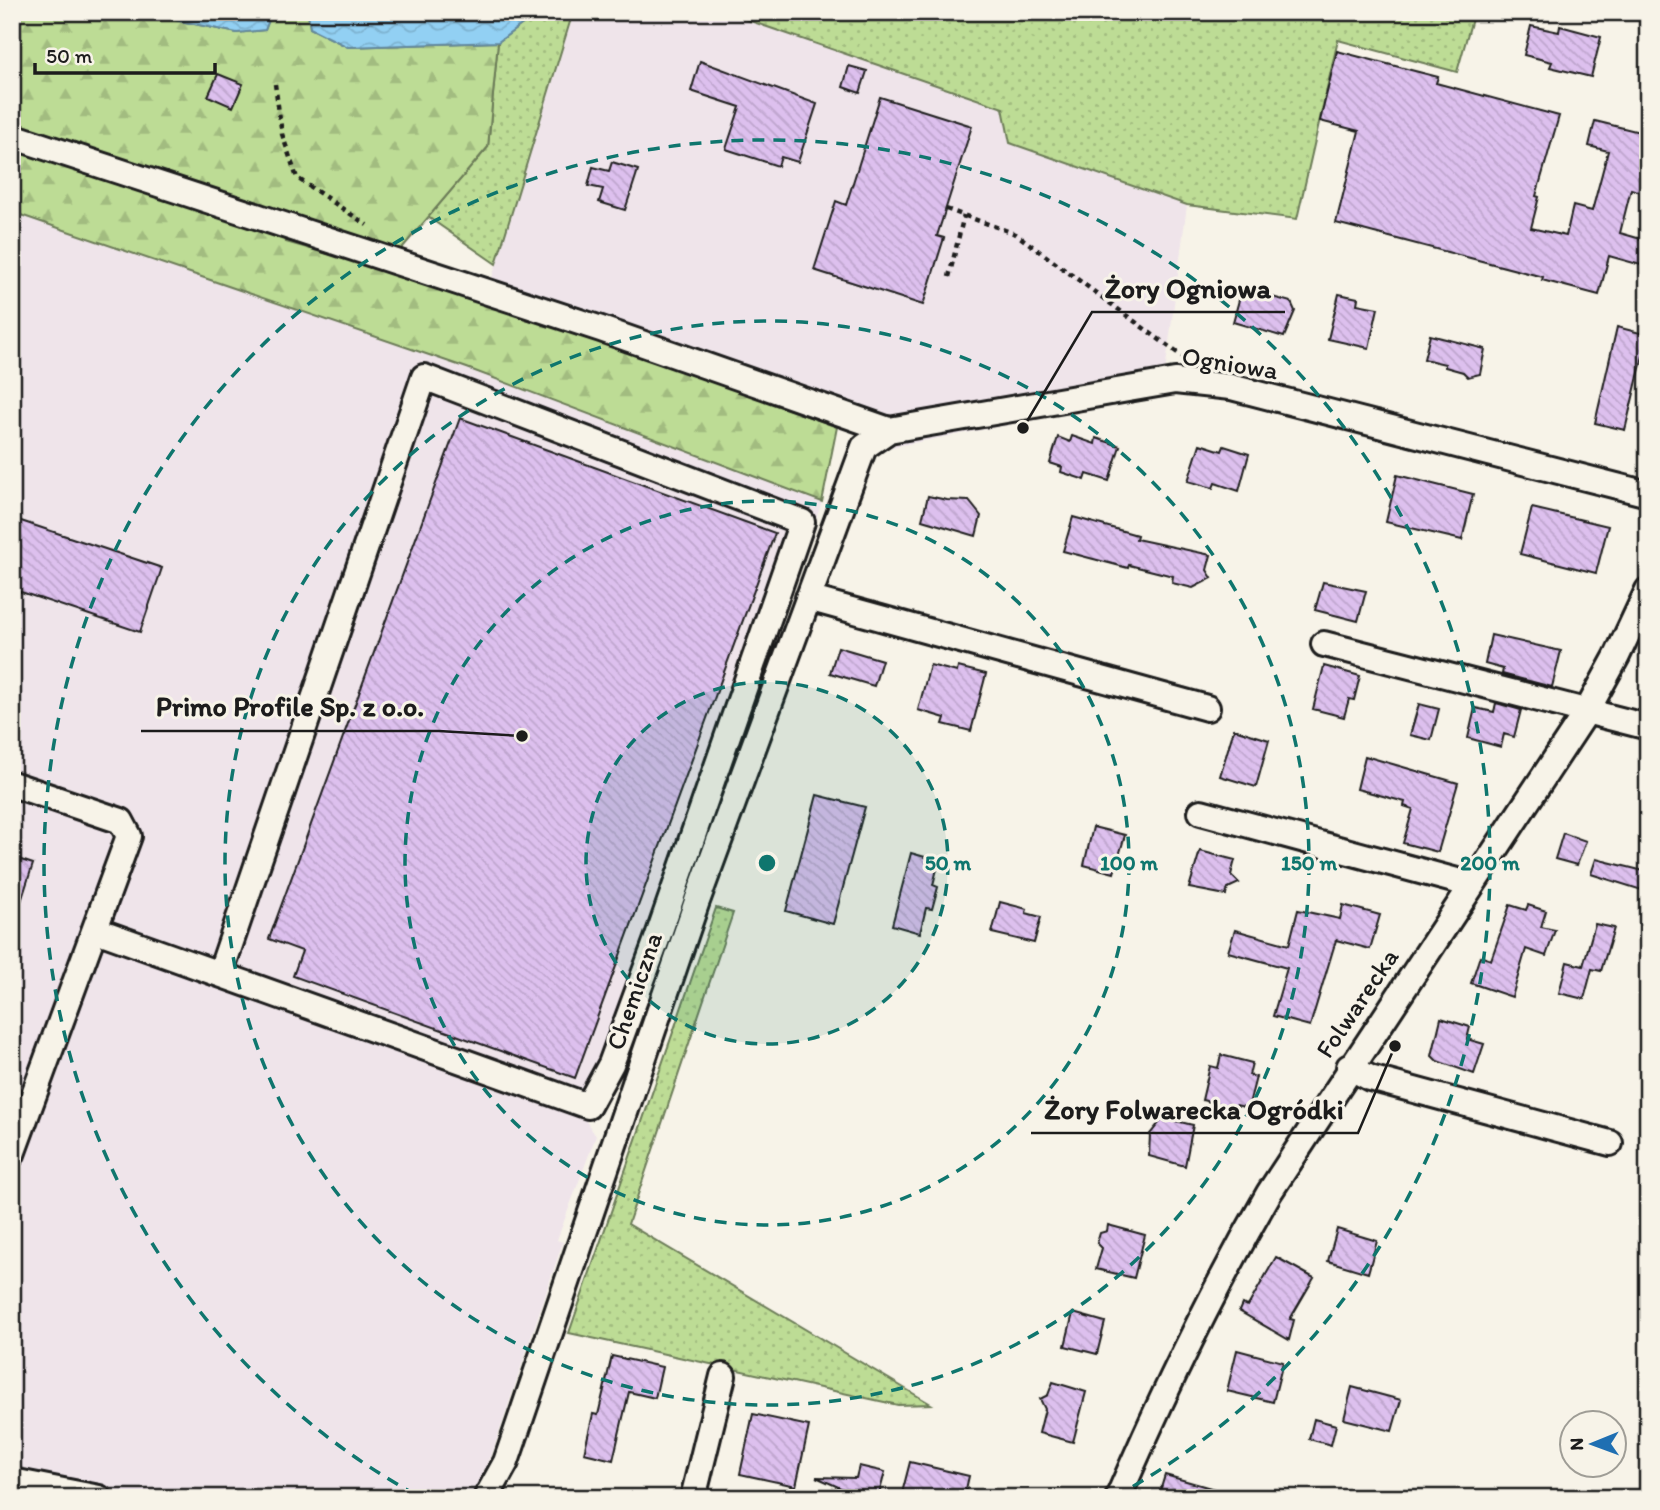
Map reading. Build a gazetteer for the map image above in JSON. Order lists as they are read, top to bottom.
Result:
{
  "streets": {
    "street": ["Ogniowa", "Chemiczna", "Folwarecka"]
  },
  "crossings": [
    ["Ogniowa", "Chemiczna"]
  ],
  "places": ["Żory Ogniowa", "Primo Profile Sp. z o.o.", "Żory Folwarecka Ogródki"],
  "scale_bar": "50 m",
  "north": "left",
  "rings": [
    "50 m",
    "100 m",
    "150 m",
    "200 m"
  ]
}
